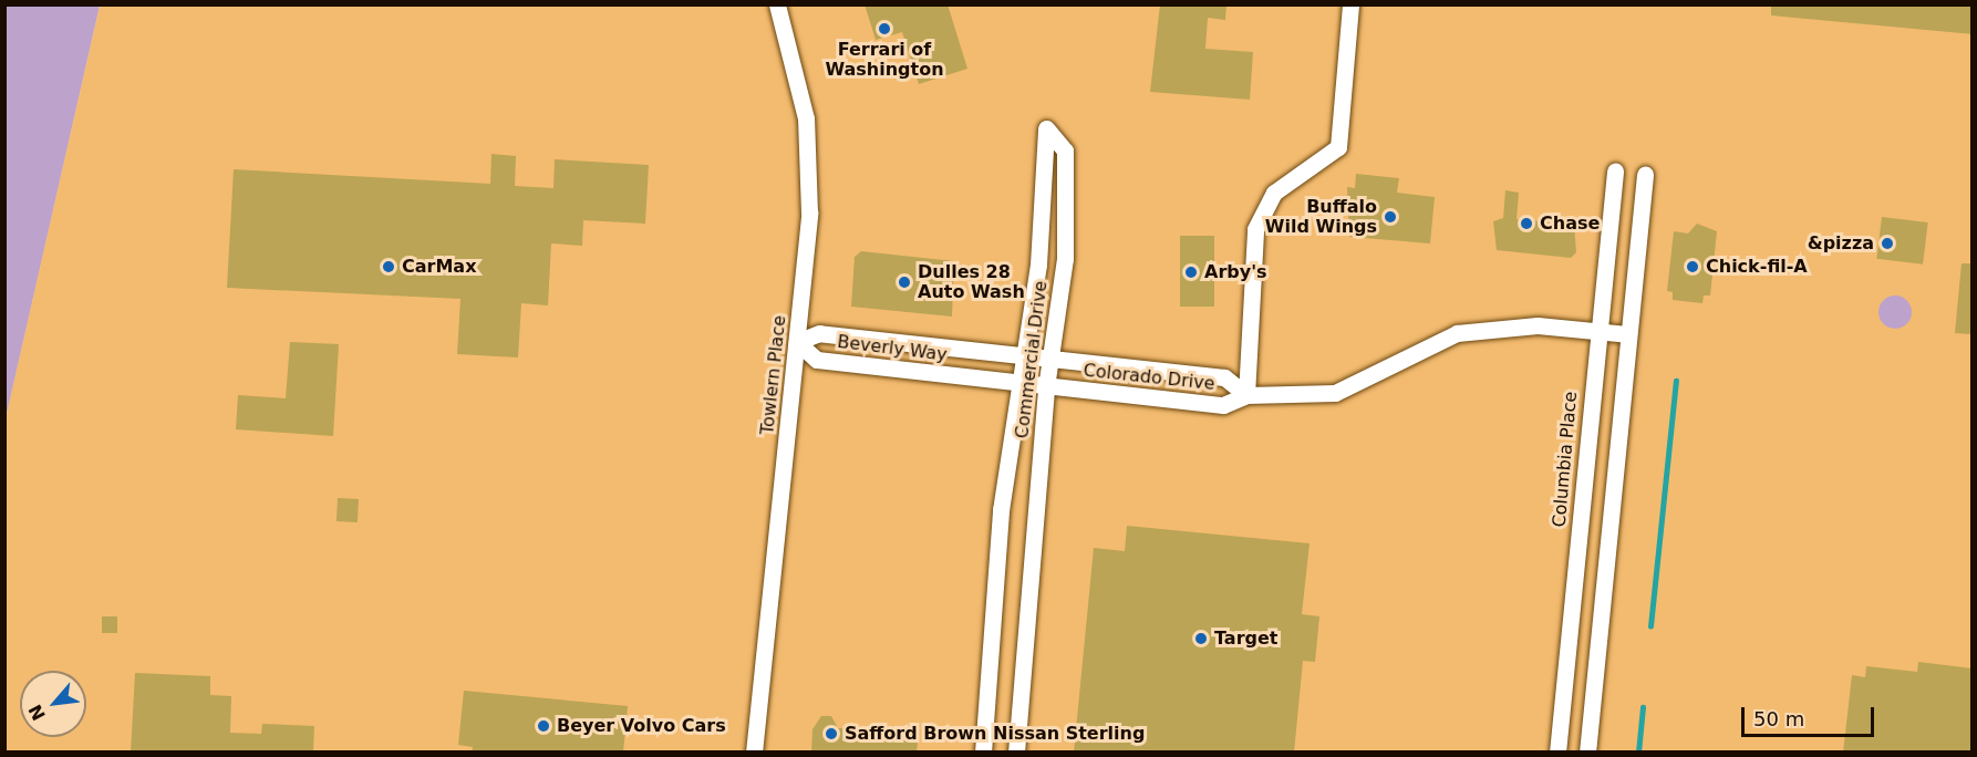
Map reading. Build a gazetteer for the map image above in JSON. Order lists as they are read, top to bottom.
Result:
{
  "streets": {
    "street": [
      "Beverly Way",
      "Commercial Drive",
      "Towlern Place",
      "Colorado Drive",
      "Columbia Place"
    ]
  },
  "crossings": [
    ["Beverly Way", "Commercial Drive"],
    ["Beverly Way", "Towlern Place"],
    ["Beverly Way", "Colorado Drive"],
    ["Commercial Drive", "Colorado Drive"],
    ["Colorado Drive", "Columbia Place"]
  ],
  "places": [
    "Ferrari of Washington",
    "Buffalo Wild Wings",
    "Chase",
    "&pizza",
    "CarMax",
    "Chick-fil-A",
    "Arby's",
    "Dulles 28 Auto Wash",
    "Target",
    "Beyer Volvo Cars",
    "Safford Brown Nissan Sterling"
  ],
  "scale_bar": "50 m",
  "north": "bottom left"
}
